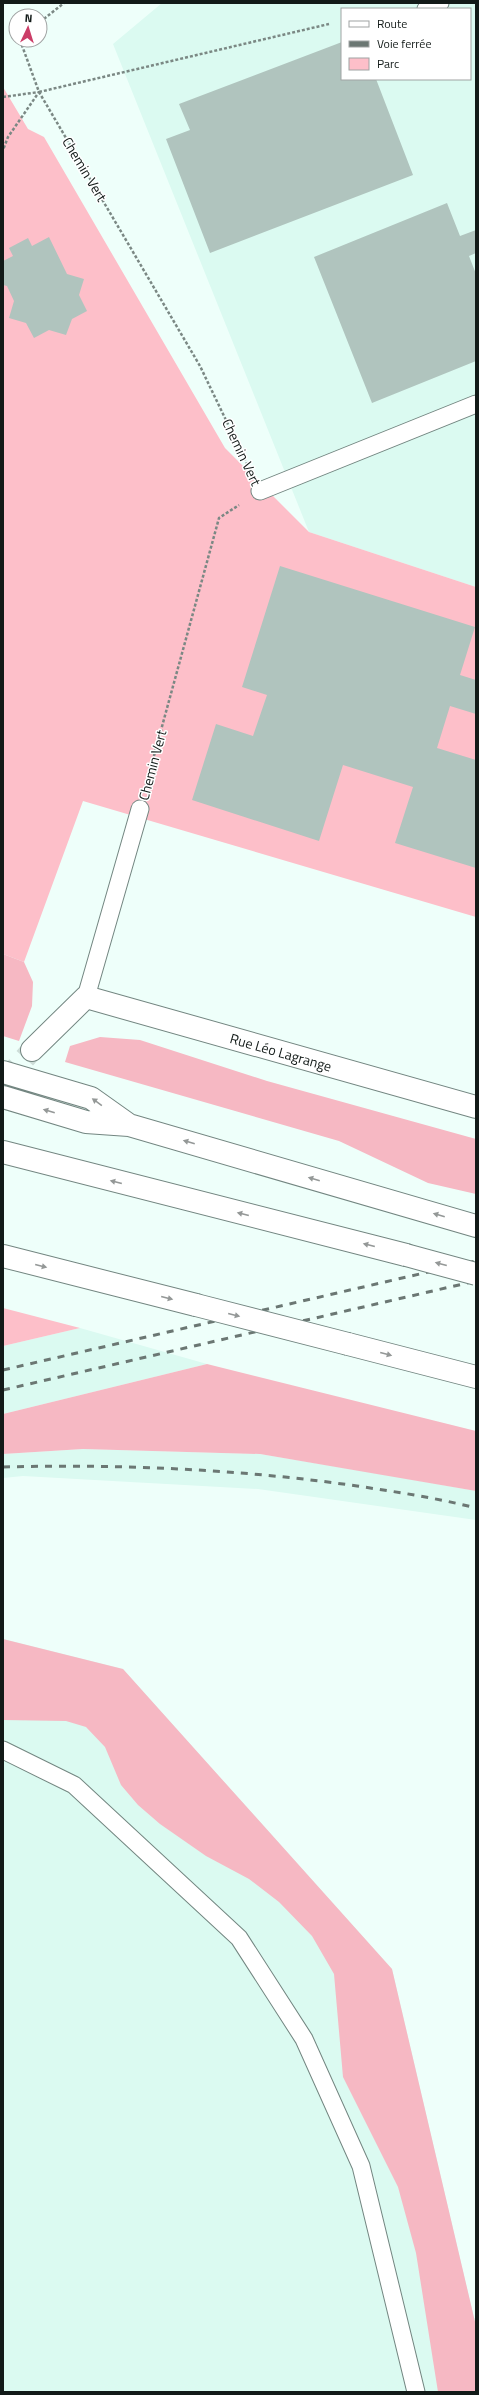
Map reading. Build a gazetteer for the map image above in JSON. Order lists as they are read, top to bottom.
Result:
{
  "streets": {
    "main road": ["Rue Léo Lagrange"],
    "lane": ["Chemin Vert"]
  },
  "crossings": [
    ["Chemin Vert", "Rue Léo Lagrange"]
  ],
  "legend": ["Route", "Voie ferrée", "Parc"],
  "north": "top"
}
